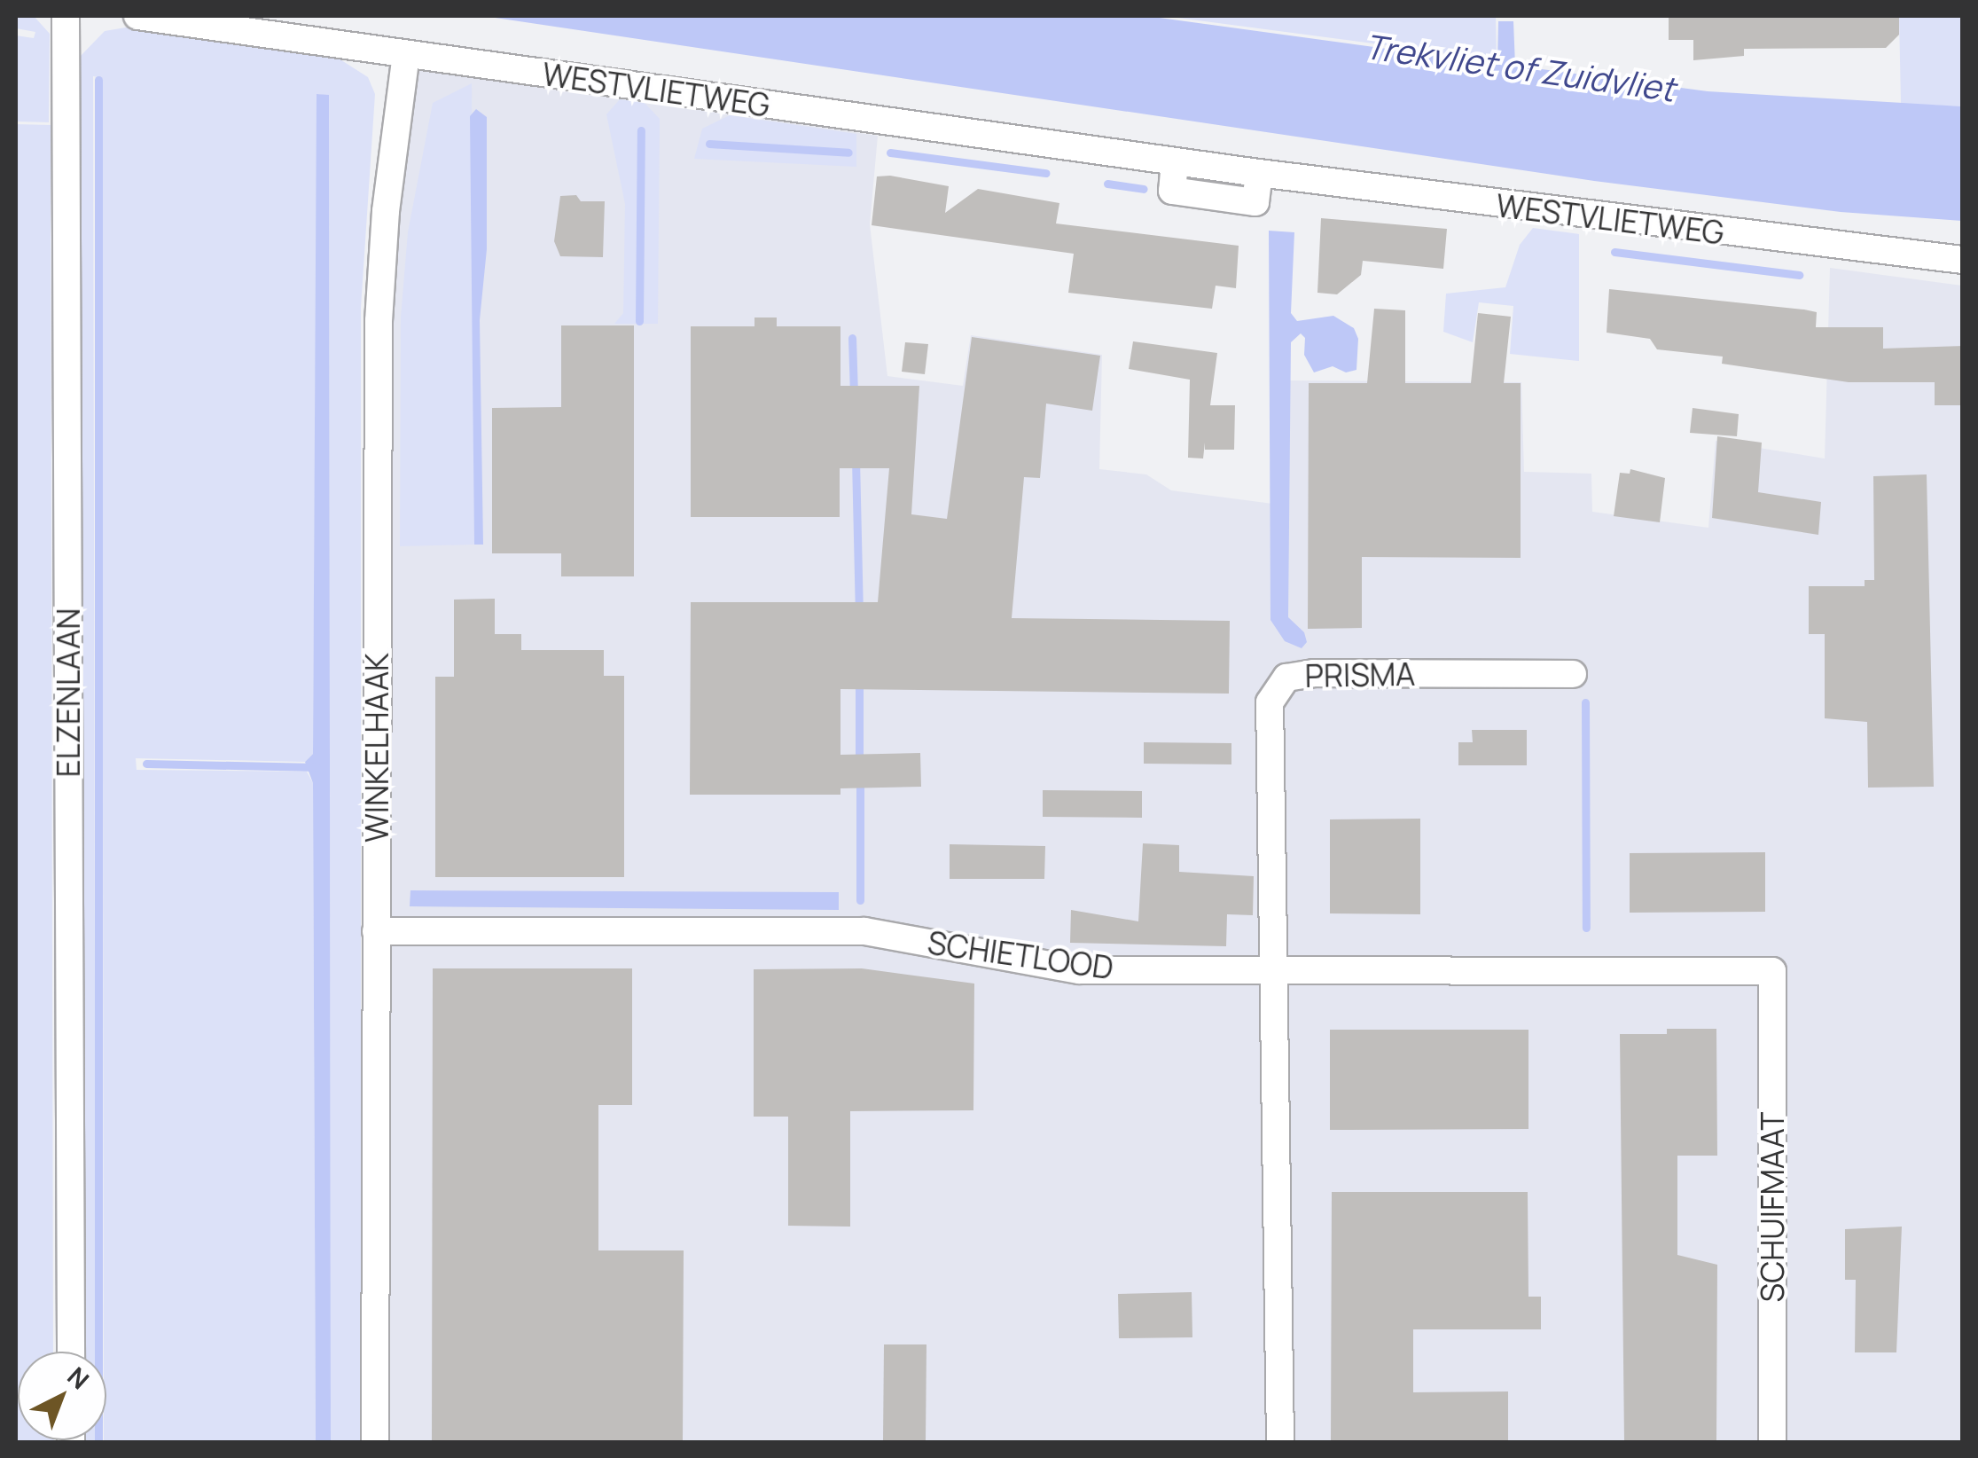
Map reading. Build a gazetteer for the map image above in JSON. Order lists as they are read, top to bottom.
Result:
{
  "streets": {
    "street": [
      "WESTVLIETWEG",
      "PRISMA",
      "ELZENLAAN",
      "WINKELHAAK",
      "SCHIETLOOD",
      "SCHUIFMAAT"
    ]
  },
  "crossings": [
    ["WESTVLIETWEG", "WINKELHAAK"],
    ["PRISMA", "SCHIETLOOD"],
    ["WINKELHAAK", "SCHIETLOOD"],
    ["SCHIETLOOD", "SCHUIFMAAT"]
  ],
  "water": ["Trekvliet of Zuidvliet"],
  "north": "top right"
}
